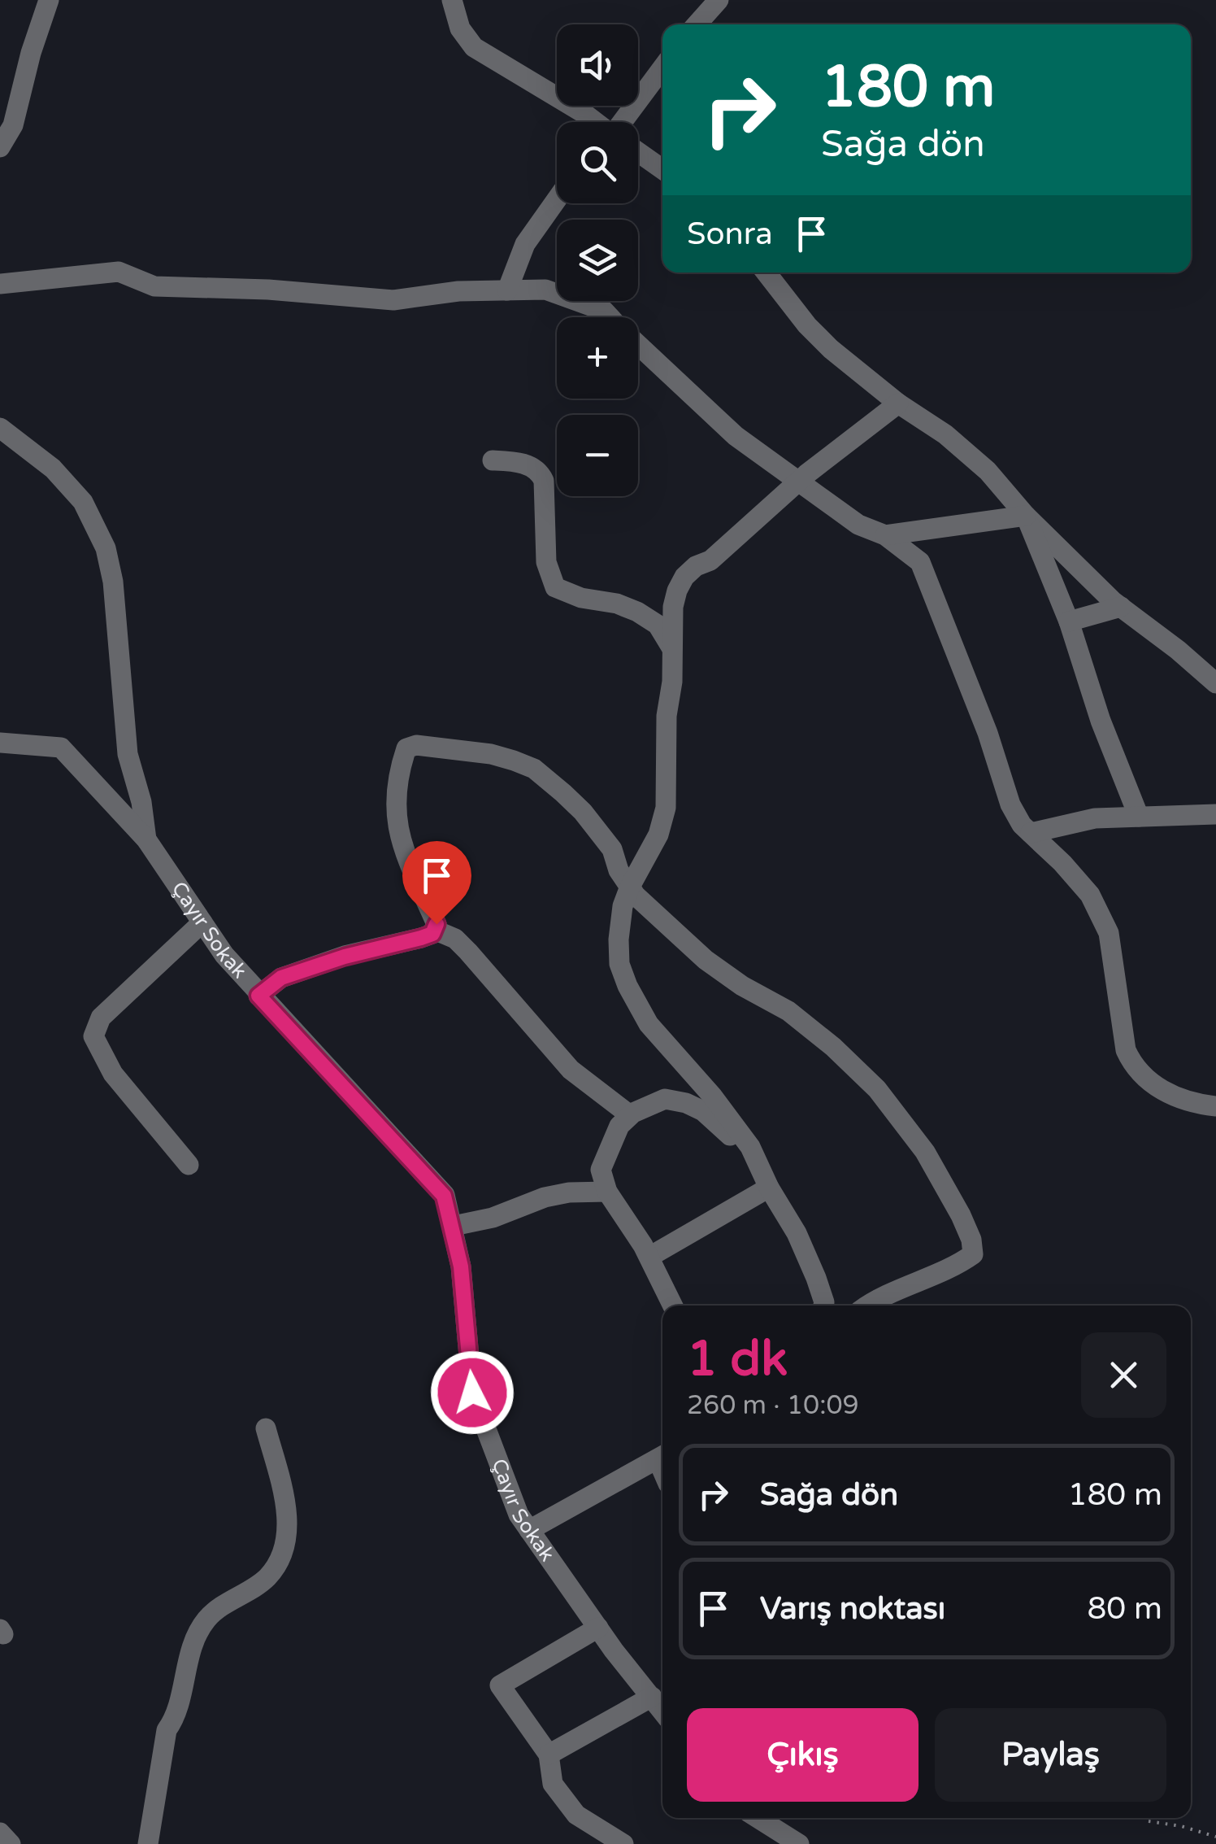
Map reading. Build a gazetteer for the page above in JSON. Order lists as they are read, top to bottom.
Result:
{
  "streets": {
    "street": ["Çayır Sokak"]
  },
  "page": {
    "map_buttons": ["+", "−"],
    "turn": ["180 m", "Sağa dön"],
    "then": "Sonra",
    "heading": ["1 dk", "260 m · 10:09"],
    "list": [
      {
        "name": "Sağa dön",
        "value": "180 m"
      },
      {
        "name": "Varış noktası",
        "value": "80 m"
      }
    ],
    "buttons": ["Çıkış", "Paylaş"]
  }
}
